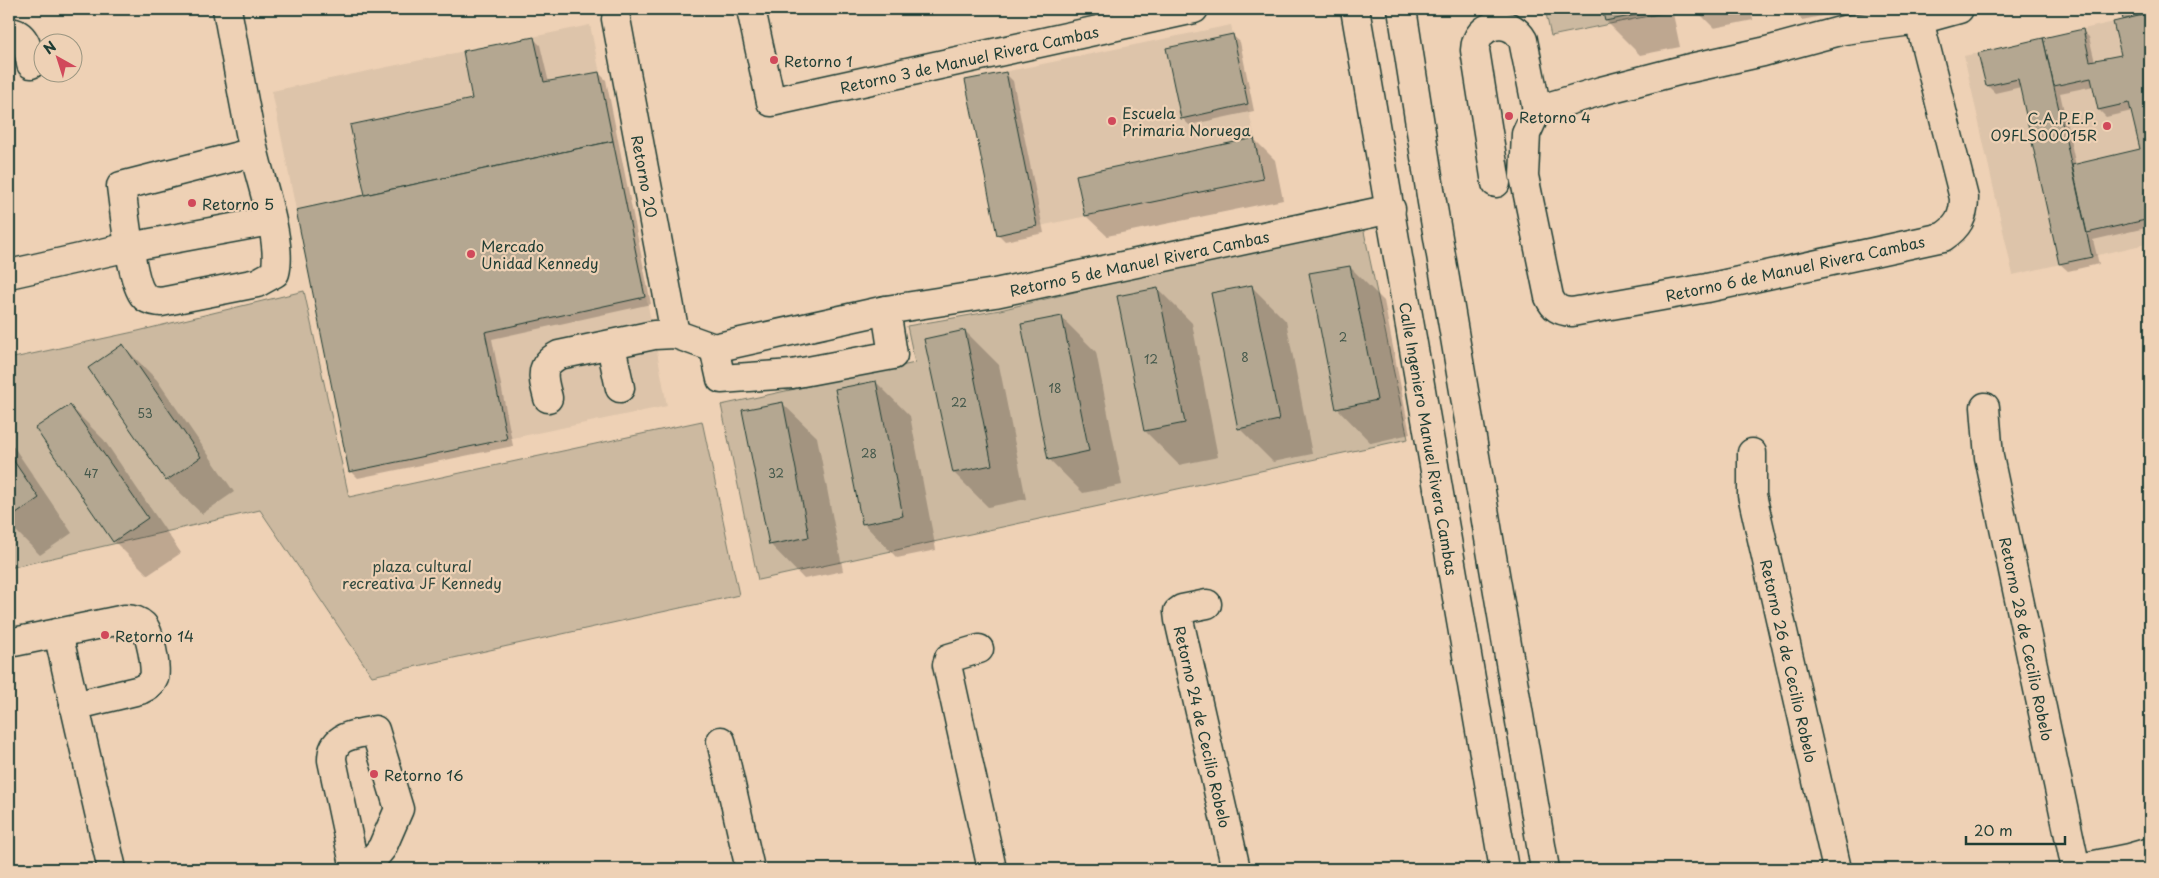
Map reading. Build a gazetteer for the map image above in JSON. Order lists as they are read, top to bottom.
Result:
{
  "streets": {
    "street": [
      "Retorno 3 de Manuel Rivera Cambas",
      "Retorno 20",
      "Retorno 5 de Manuel Rivera Cambas",
      "Retorno 6 de Manuel Rivera Cambas",
      "Calle Ingeniero Manuel Rivera Cambas",
      "Retorno 28 de Cecilio Robelo",
      "Retorno 26 de Cecilio Robelo",
      "Retorno 24 de Cecilio Robelo"
    ]
  },
  "crossings": [
    ["Retorno 5 de Manuel Rivera Cambas", "Calle Ingeniero Manuel Rivera Cambas"]
  ],
  "parks": ["plaza cultural recreativa JF Kennedy"],
  "places": [
    "Retorno 1",
    "Retorno 4",
    "Escuela Primaria Noruega",
    "C.A.P.E.P. 09FLS00015R",
    "Retorno 5",
    "Mercado Unidad Kennedy",
    "Retorno 14",
    "Retorno 16"
  ],
  "house_numbers": [
    "2",
    "8",
    "12",
    "18",
    "22",
    "53",
    "28",
    "47",
    "32"
  ],
  "scale_bar": "20 m",
  "north": "top left"
}
